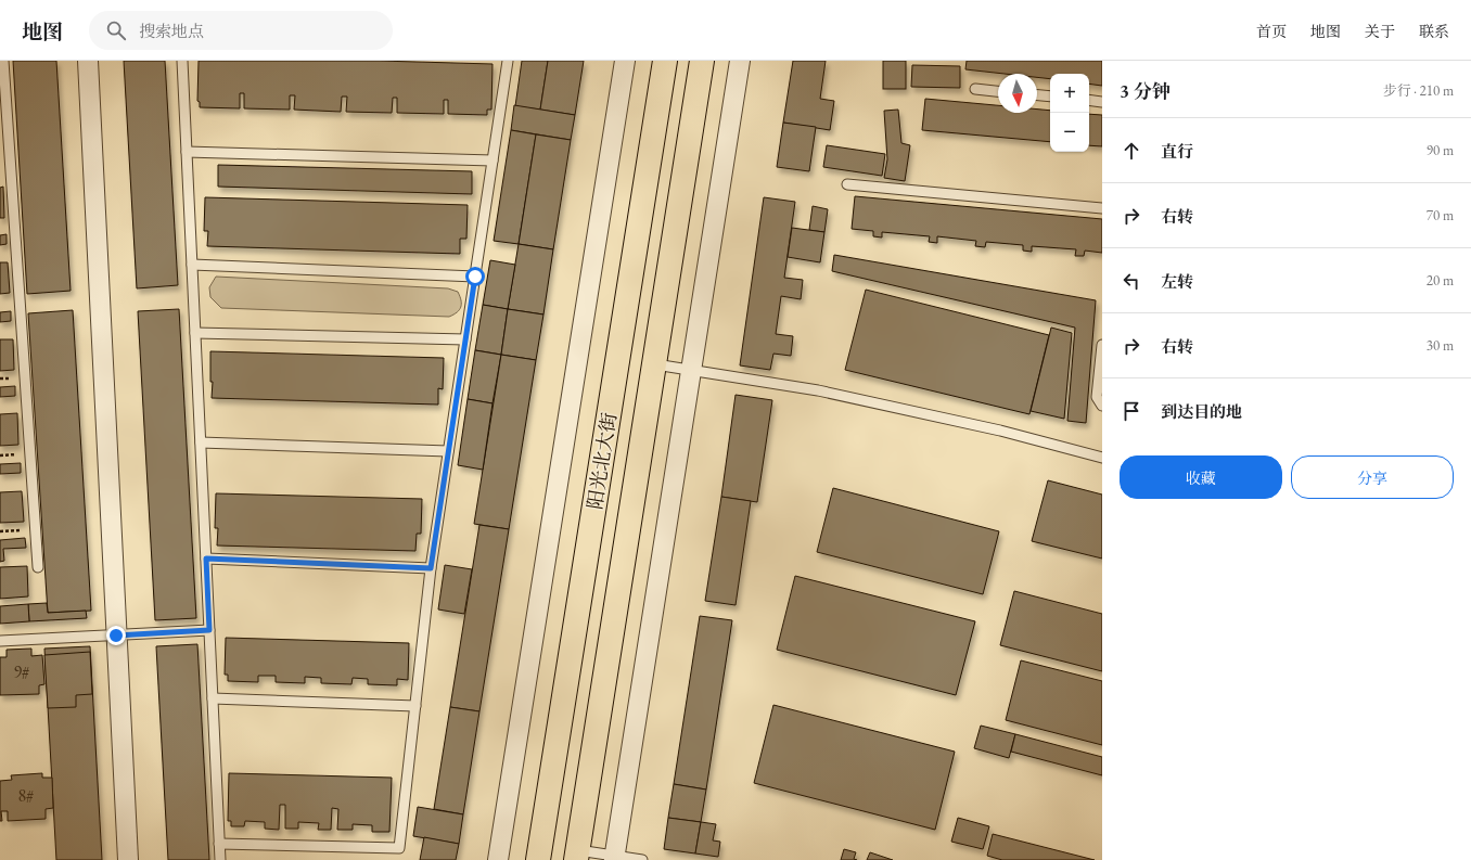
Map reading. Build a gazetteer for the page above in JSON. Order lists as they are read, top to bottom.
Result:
{
  "streets": {
    "highway": ["阳光北大街"]
  },
  "house_numbers": ["9#", "8#"],
  "north": "bottom",
  "page": {
    "header": "地图",
    "search": "搜索地点",
    "nav": [
      "首页",
      "地图",
      "关于",
      "联系"
    ],
    "heading": ["3 分钟", "步行 · 210 m"],
    "map_buttons": ["+", "−"],
    "list": [
      ["直行", "90 m"],
      ["右转", "70 m"],
      ["左转", "20 m"],
      ["右转", "30 m"],
      "到达目的地"
    ],
    "buttons": ["收藏", "分享"]
  }
}
